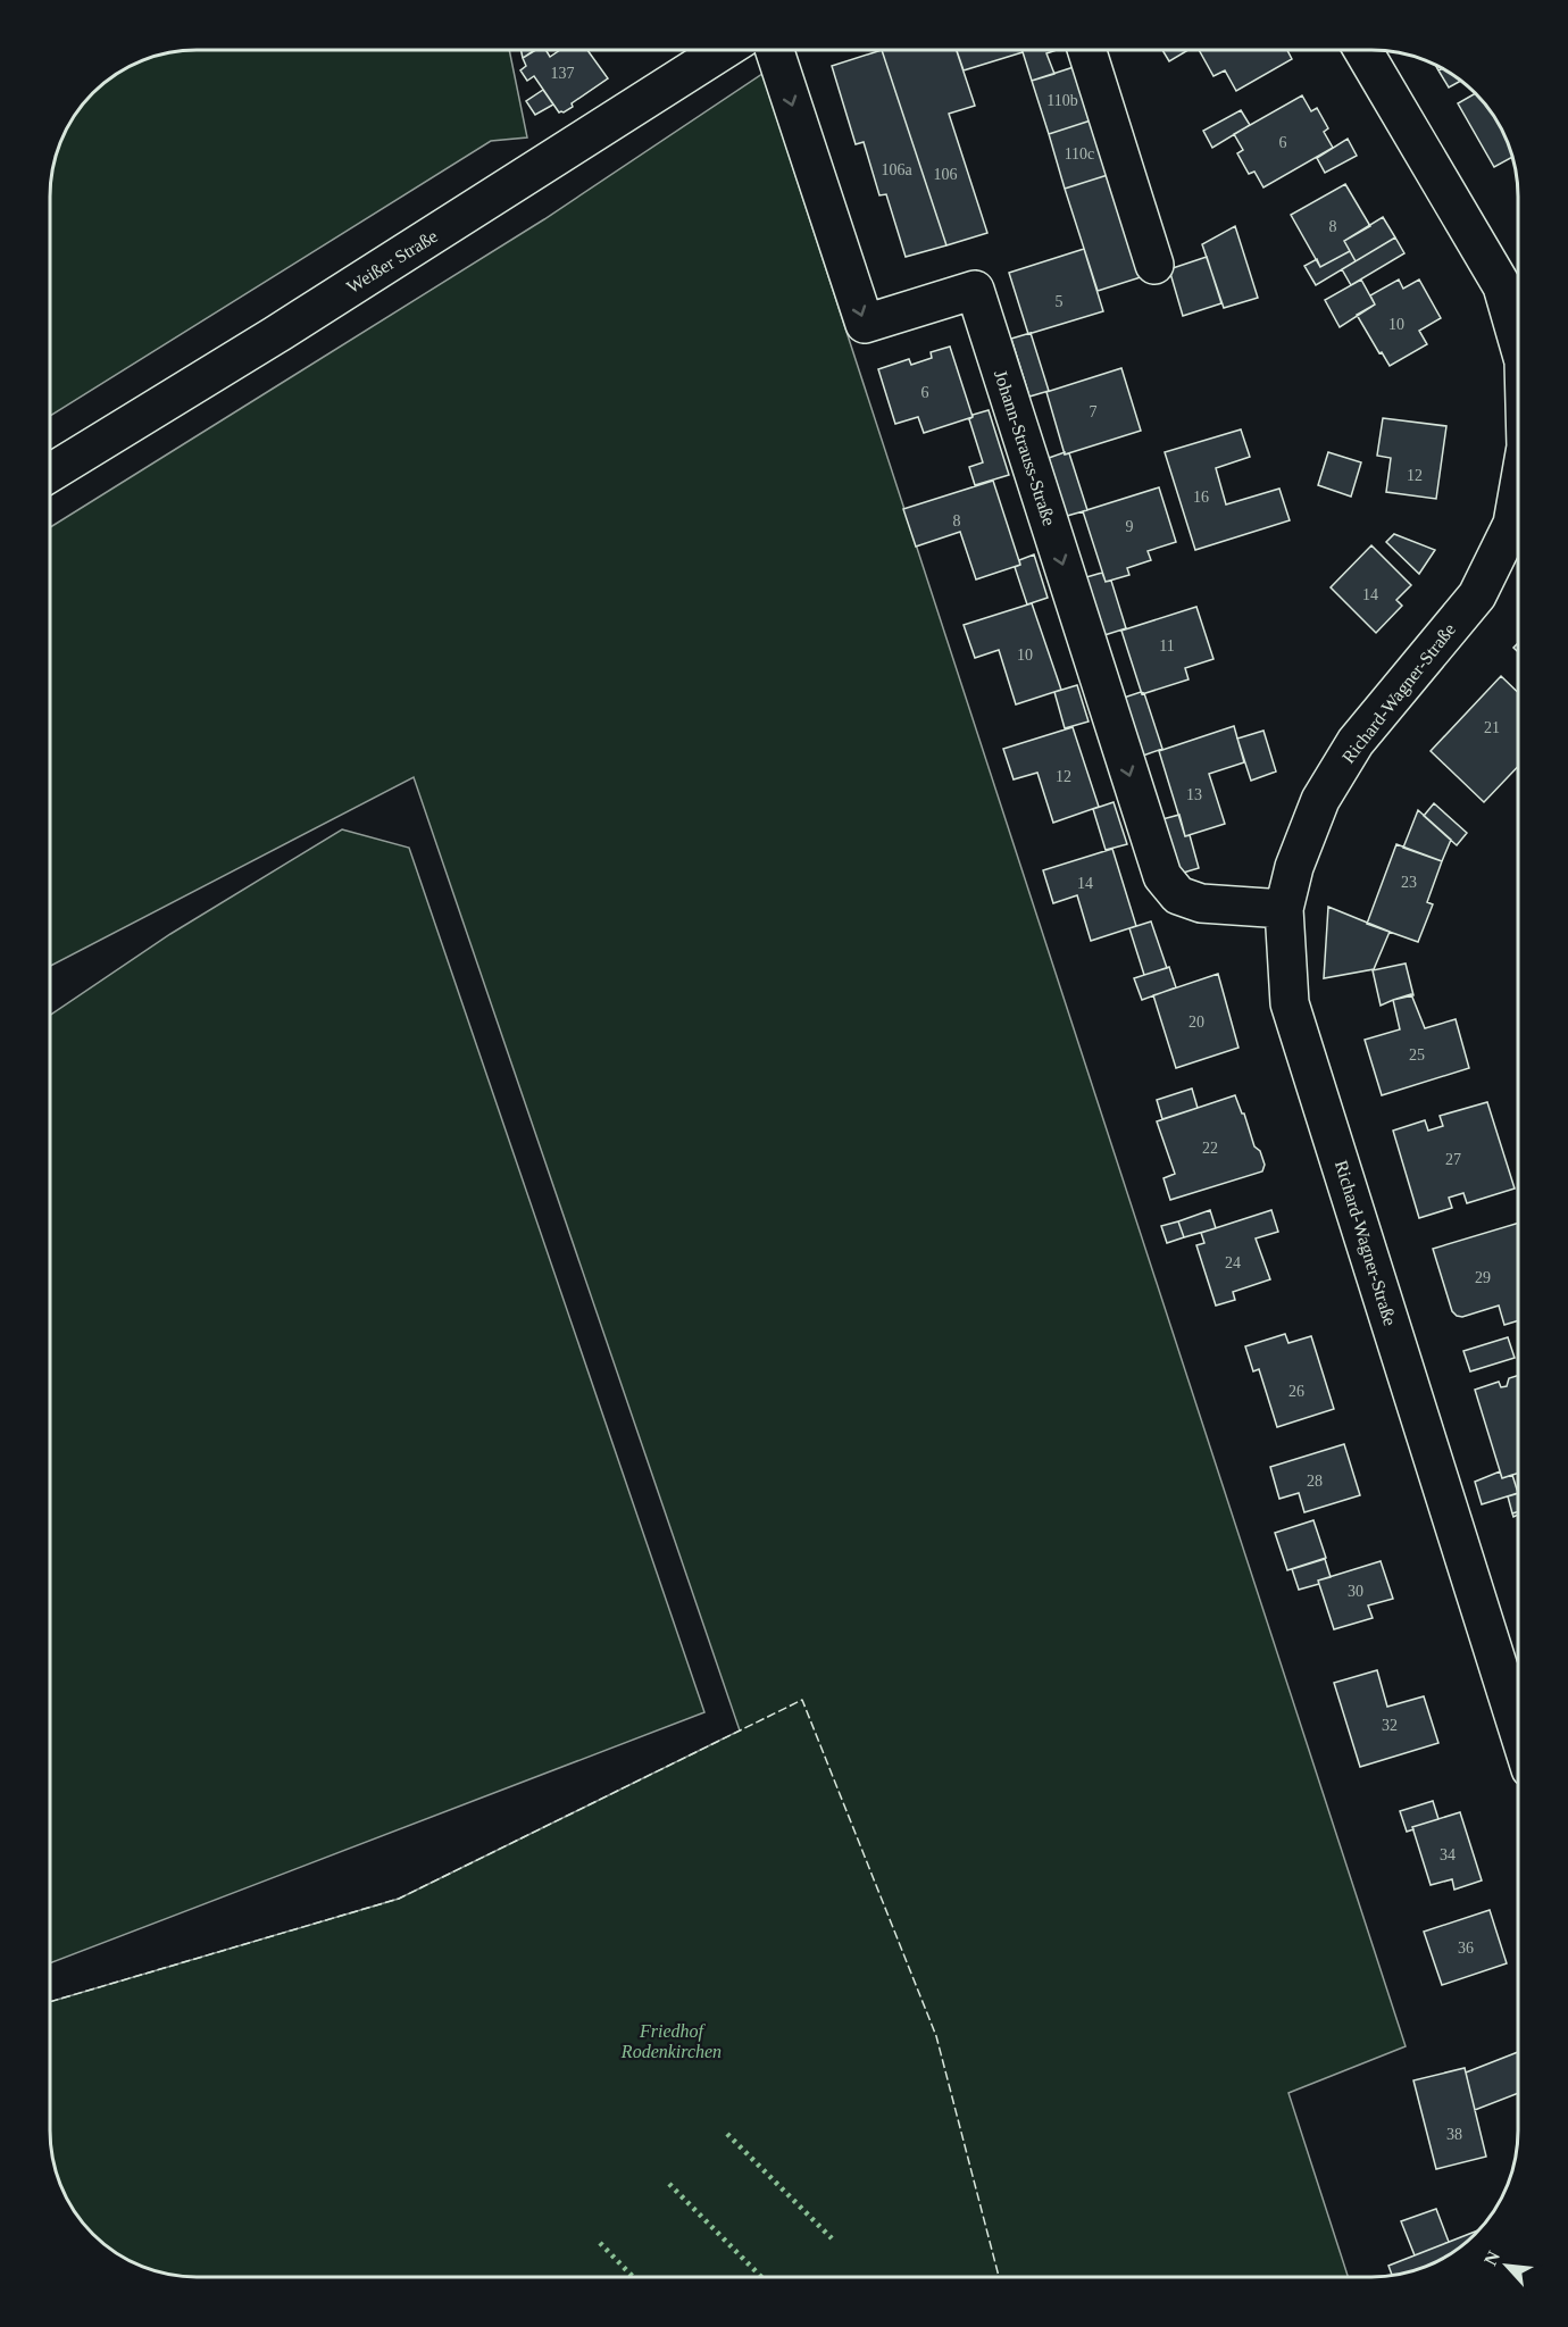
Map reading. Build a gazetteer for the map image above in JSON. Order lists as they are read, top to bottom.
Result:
{
  "streets": {
    "street": ["Weißer Straße", "Johann-Strauss-Straße", "Richard-Wagner-Straße"]
  },
  "crossings": [
    ["Johann-Strauss-Straße", "Richard-Wagner-Straße"]
  ],
  "one_way": ["Johann-Strauss-Straße"],
  "parks": ["Friedhof Rodenkirchen"],
  "house_numbers": [
    "137",
    "110b",
    "6",
    "110c",
    "106a",
    "106",
    "8",
    "5",
    "10",
    "6",
    "7",
    "12",
    "16",
    "8",
    "9",
    "14",
    "11",
    "10",
    "21",
    "12",
    "13",
    "23",
    "14",
    "20",
    "25",
    "22",
    "27",
    "24",
    "29",
    "26",
    "28",
    "30",
    "32",
    "34",
    "36",
    "38"
  ],
  "north": "top left"
}
